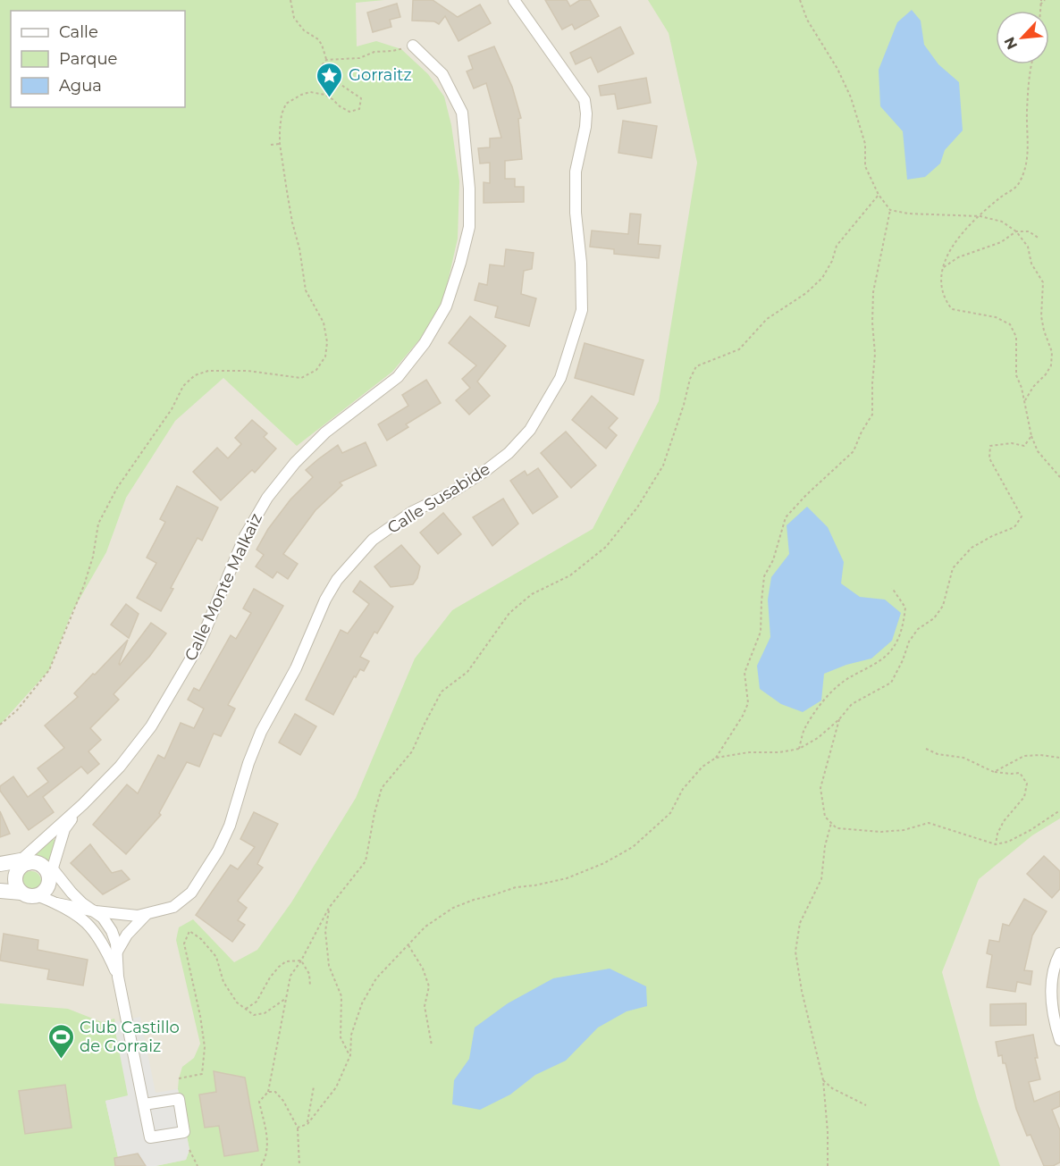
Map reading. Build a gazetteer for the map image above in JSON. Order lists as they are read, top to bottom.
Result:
{
  "streets": {
    "street": ["Calle Susabide", "Calle Monte Malkaiz"]
  },
  "places": {
    "place": ["Gorraitz"],
    "sports": ["Club Castillo de Gorraiz"]
  },
  "legend": ["Calle", "Parque", "Agua"],
  "north": "bottom left"
}
